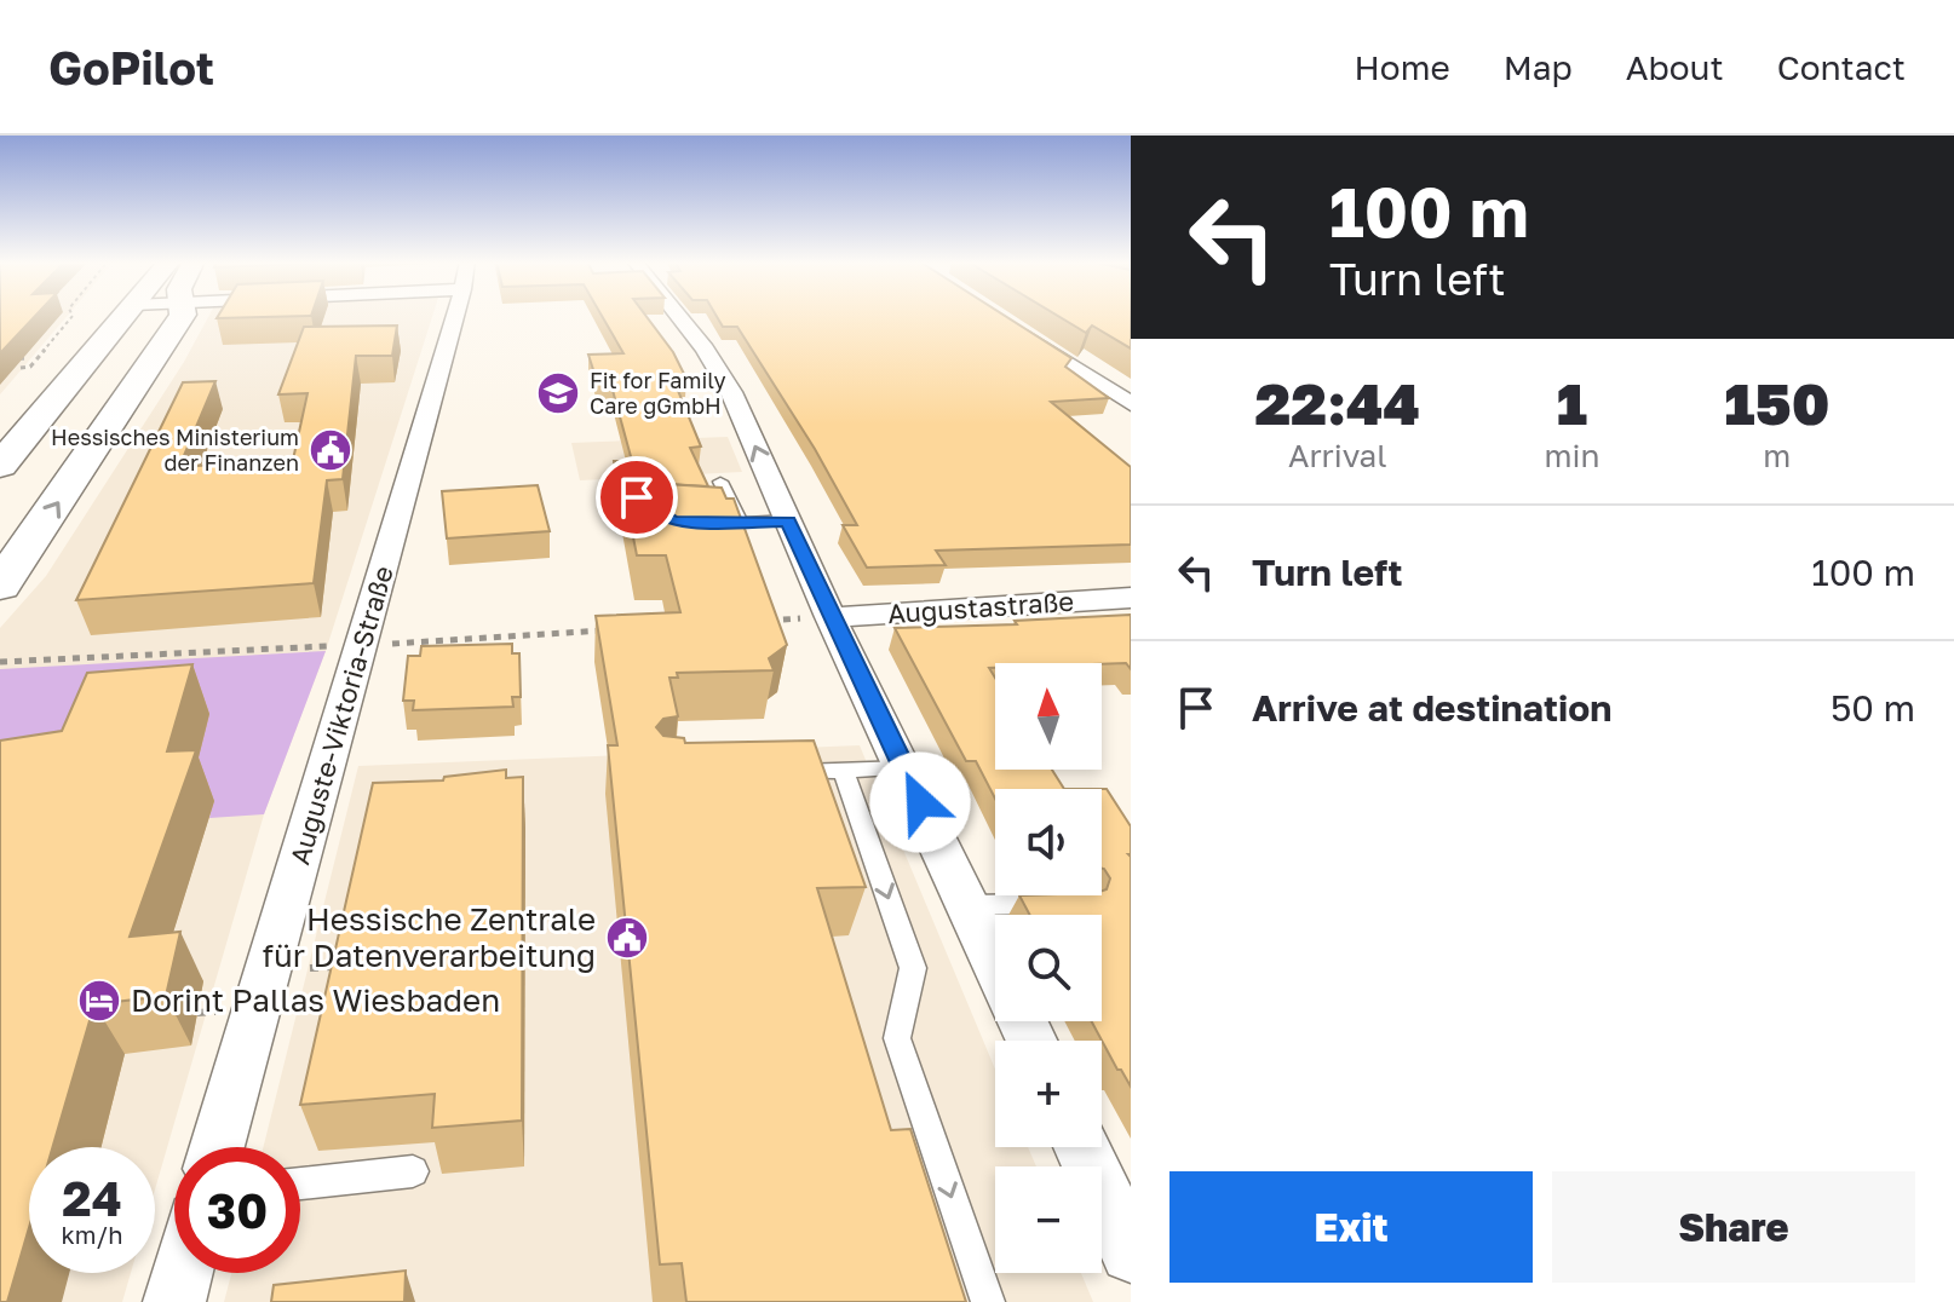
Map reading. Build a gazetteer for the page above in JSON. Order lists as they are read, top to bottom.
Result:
{
  "streets": {
    "street": ["Augustastraße", "Auguste-Viktoria-Straße"]
  },
  "places": {
    "school or university": ["Fit for Family Care gGmbH"],
    "public building": ["Hessisches Ministerium der Finanzen", "Hessische Zentrale für Datenverarbeitung"],
    "hotel": ["Dorint Pallas Wiesbaden"]
  },
  "north": "top",
  "page": {
    "header": "GoPilot",
    "nav": [
      "Home",
      "Map",
      "About",
      "Contact"
    ],
    "turn": ["100 m", "Turn left"],
    "eta": [
      "22:44",
      "Arrival",
      "1",
      "min",
      "150",
      "m"
    ],
    "list": [
      {
        "name": "Turn left",
        "value": "100 m"
      },
      {
        "name": "Arrive at destination",
        "value": "50 m"
      }
    ],
    "map_buttons": ["+", "−"],
    "speed": "24 km/h",
    "limit": "30",
    "buttons": ["Exit", "Share"]
  }
}
